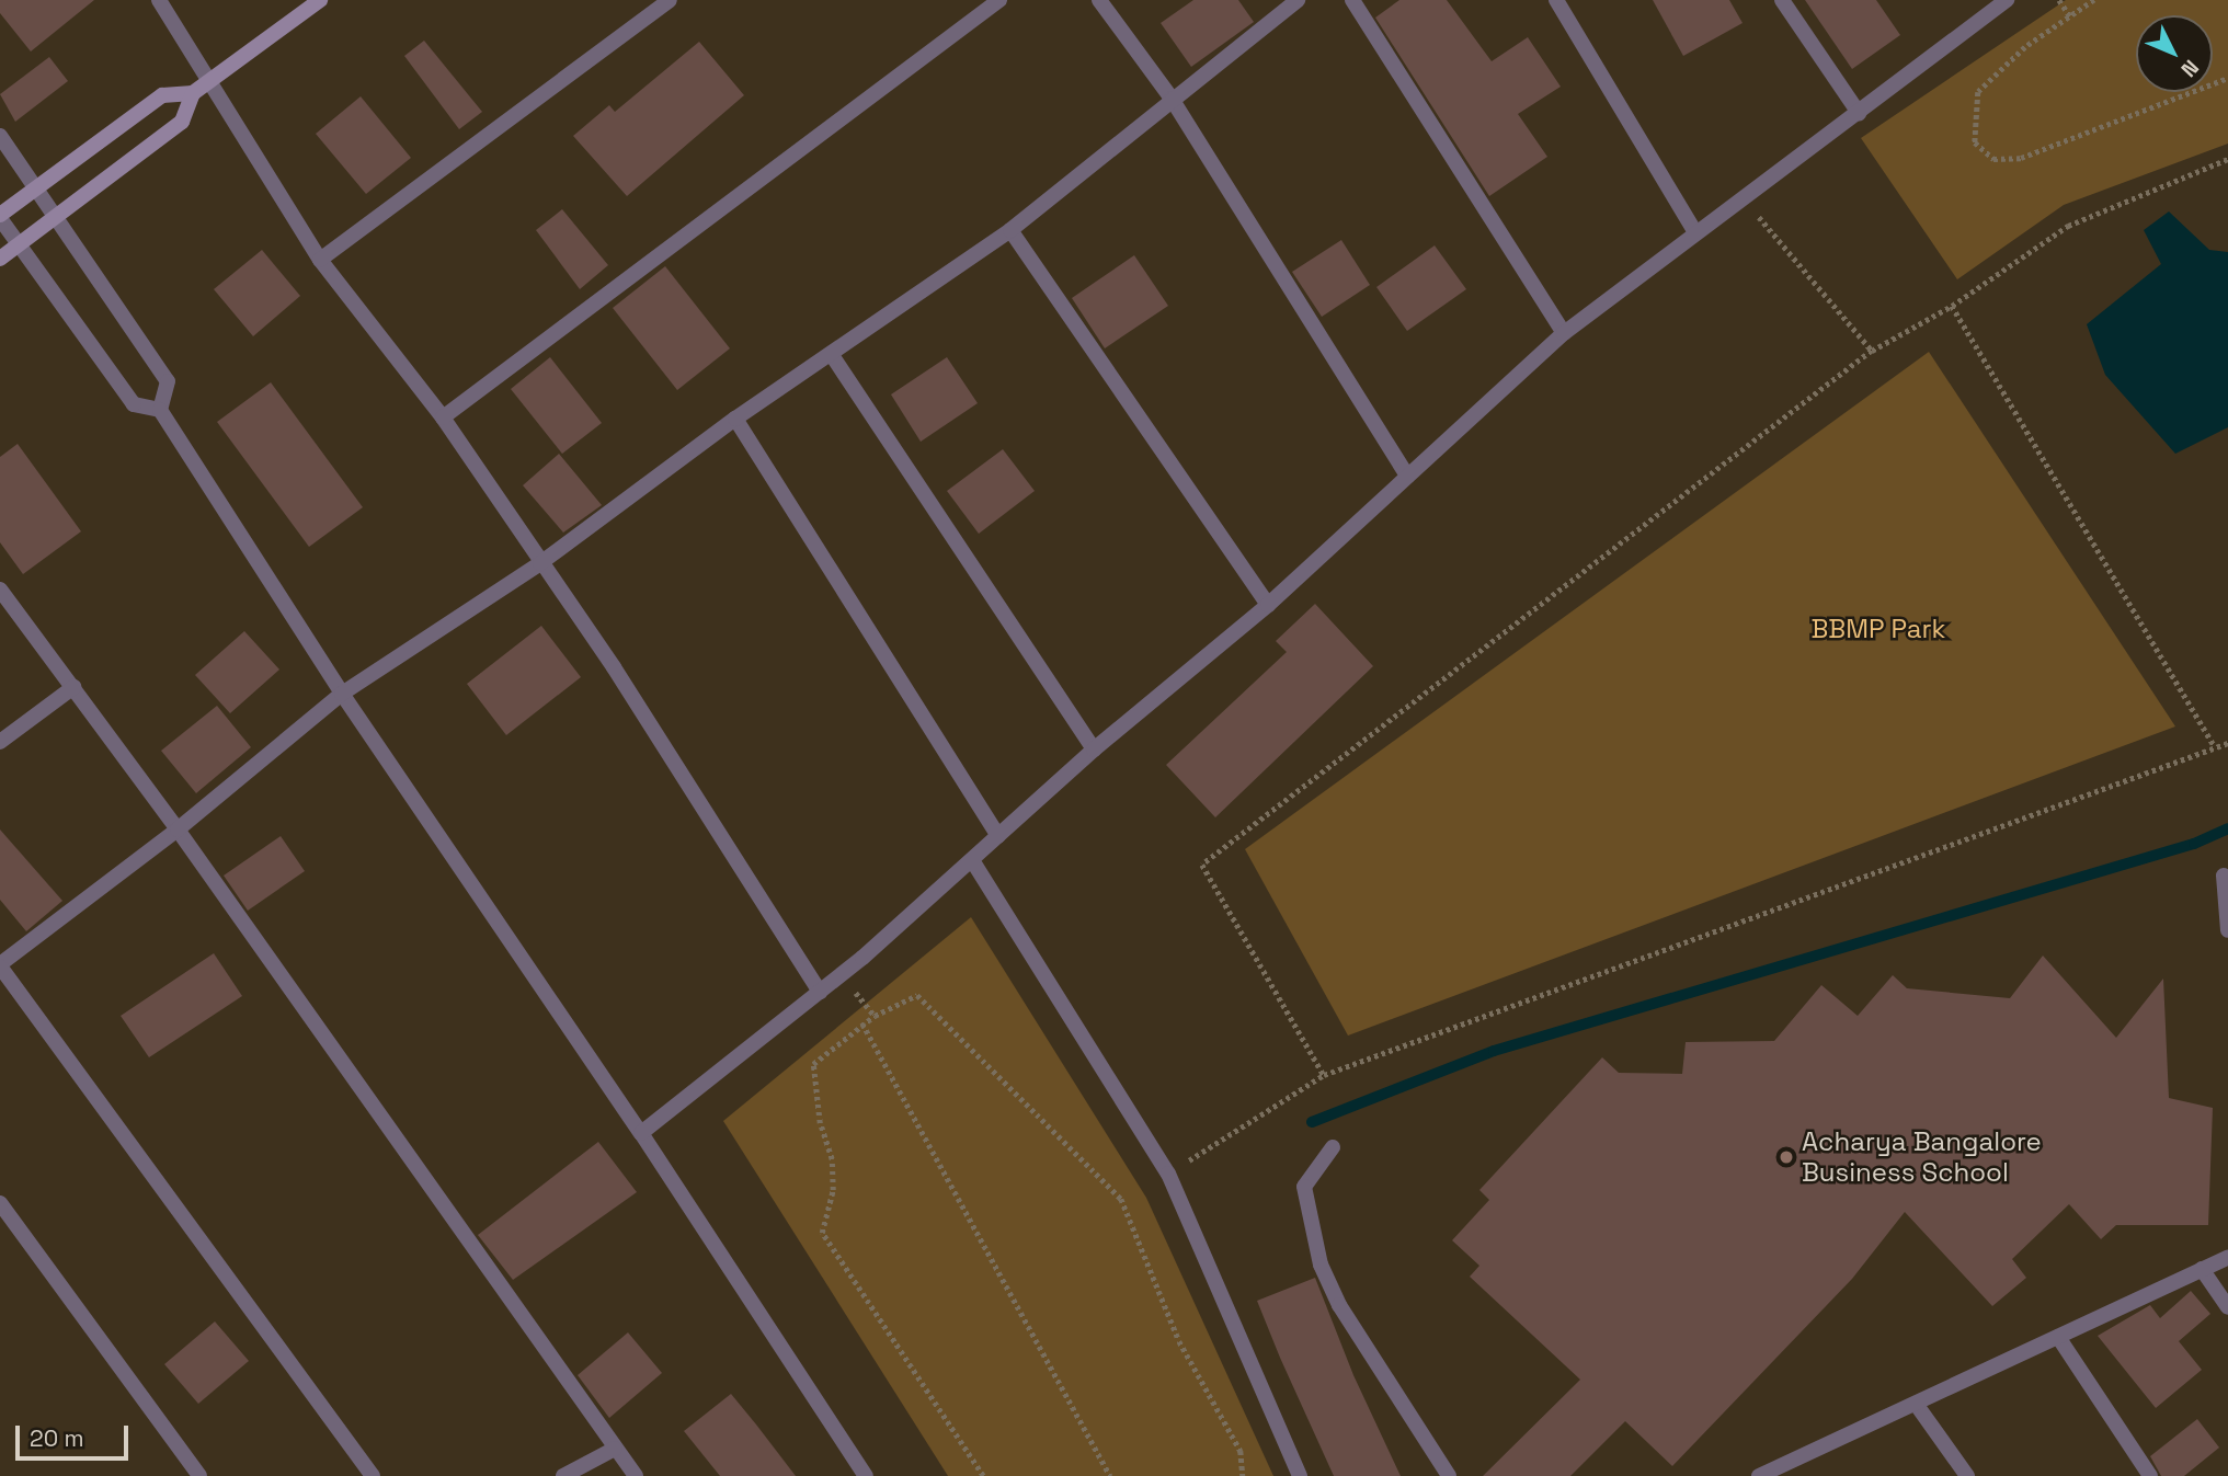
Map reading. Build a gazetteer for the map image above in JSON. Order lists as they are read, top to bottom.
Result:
{
  "parks": ["BBMP Park"],
  "places": ["Acharya Bangalore Business School"],
  "scale_bar": "20 m",
  "north": "bottom right"
}
